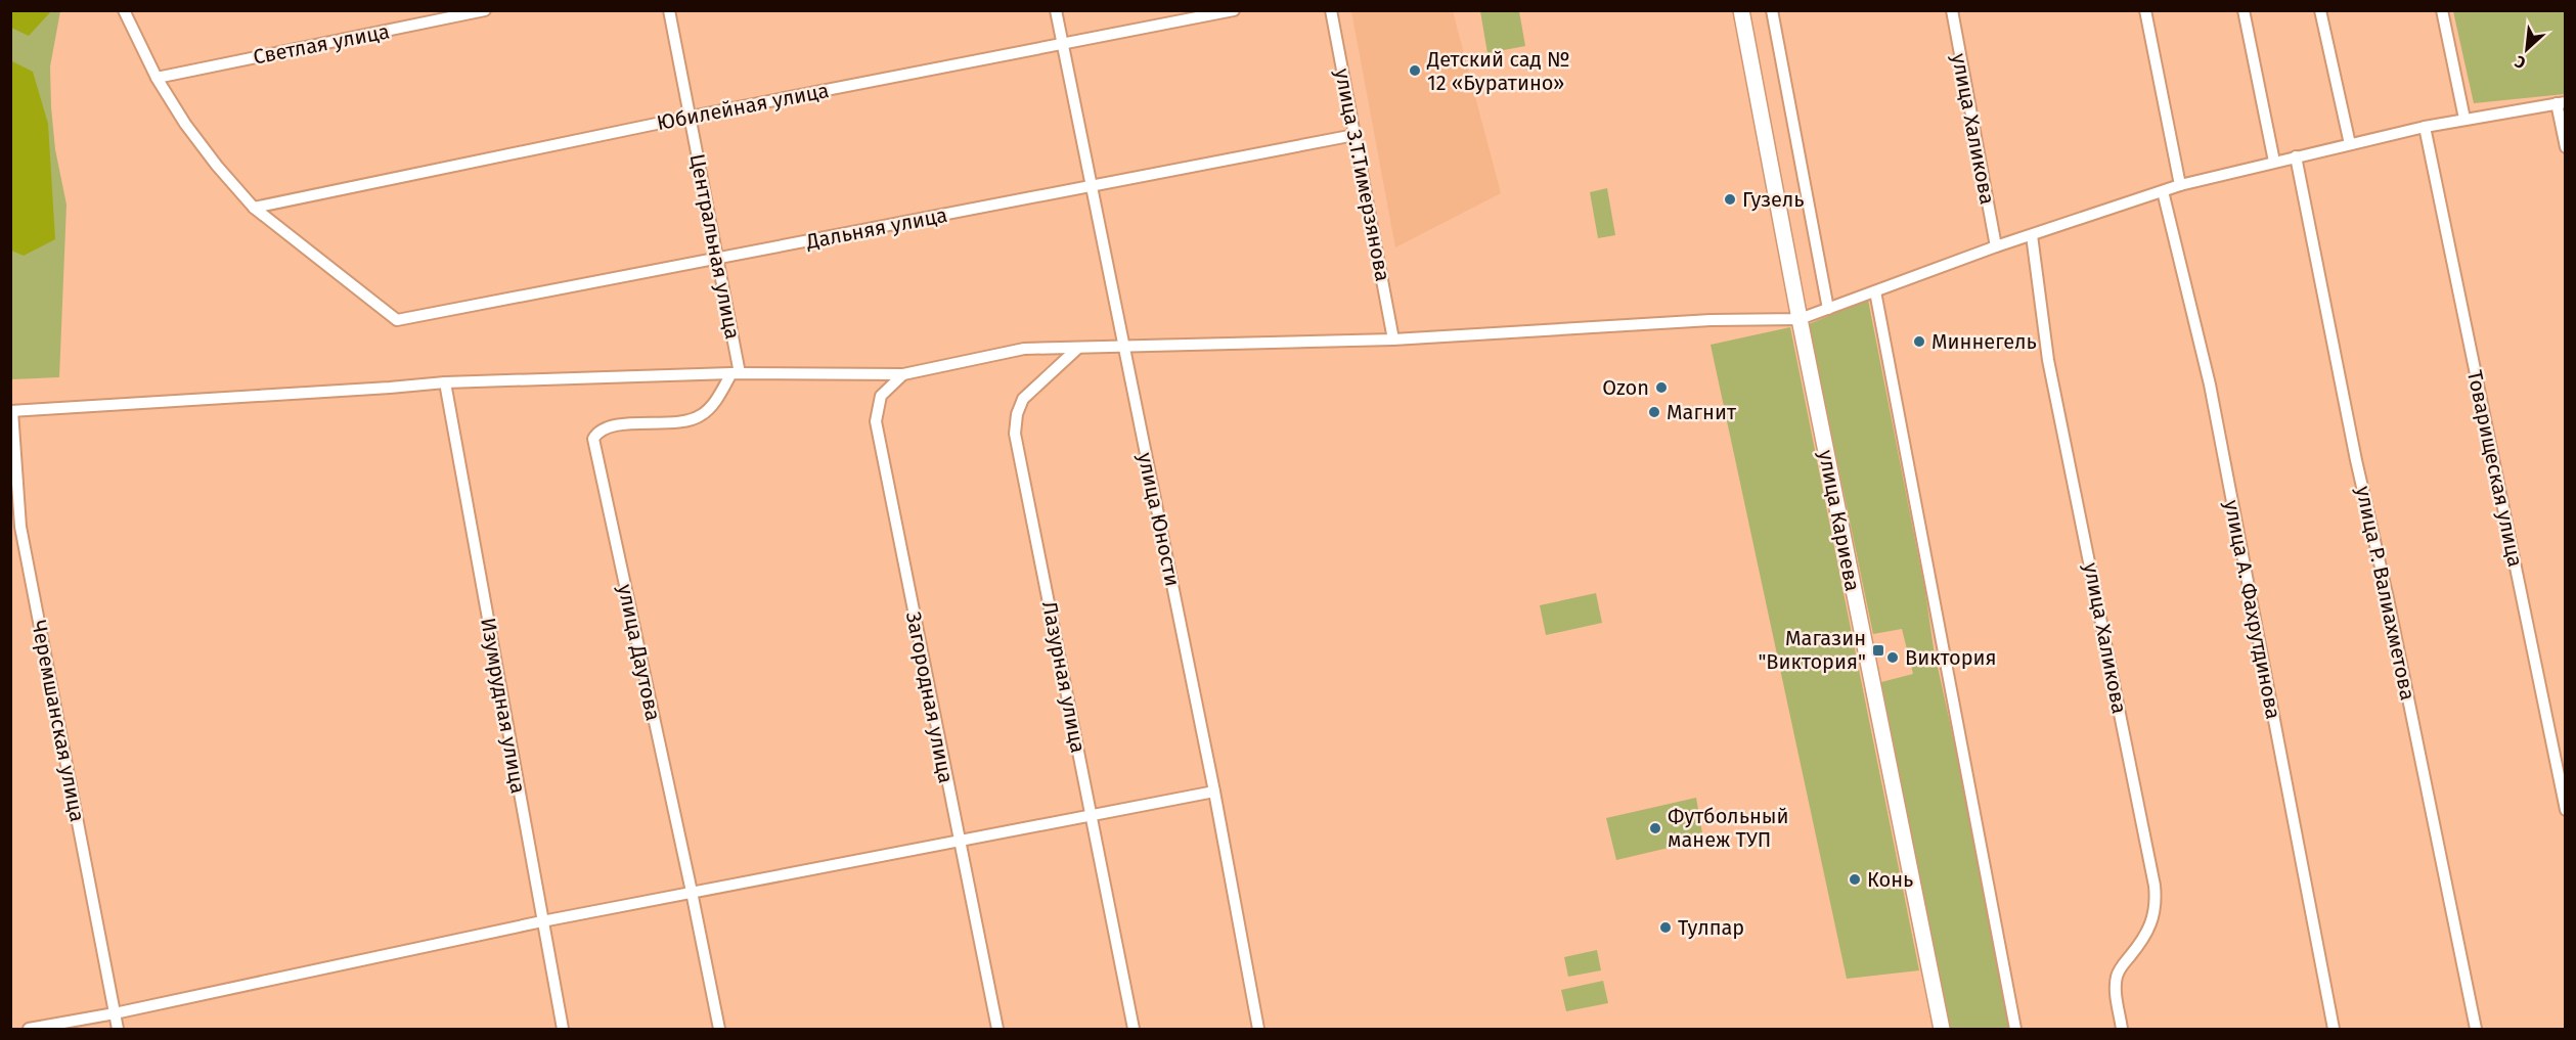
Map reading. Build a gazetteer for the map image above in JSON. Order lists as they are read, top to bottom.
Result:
{
  "streets": {
    "main road": ["улица Кариева"],
    "street": [
      "Светлая улица",
      "Юбилейная улица",
      "улица Халикова",
      "улица З.Т.Тимерзянова",
      "Дальняя улица",
      "Центральная улица",
      "Товарищеская улица",
      "улица Юности",
      "улица Р. Валиахметова",
      "улица А. Фахрутдинова",
      "улица Даутова",
      "Лазурная улица",
      "Загородная улица",
      "Изумрудная улица",
      "Черемшанская улица"
    ]
  },
  "crossings": [
    ["Юбилейная улица", "Дальняя улица"],
    ["Юбилейная улица", "Центральная улица"],
    ["Юбилейная улица", "улица Юности"],
    ["улица З.Т.Тимерзянова", "Дальняя улица"],
    ["Дальняя улица", "Центральная улица"],
    ["Дальняя улица", "улица Юности"],
    ["Центральная улица", "улица Даутова"]
  ],
  "places": {
    "other": [
      "Детский сад № 12 «Буратино»",
      "Гузель",
      "Миннегель",
      "Ozon",
      "Магнит",
      "Виктория",
      "Футбольный манеж ТУП",
      "Конь",
      "Тулпар"
    ],
    "transit": ["Магазин \"Виктория\""]
  },
  "north": "bottom left"
}
